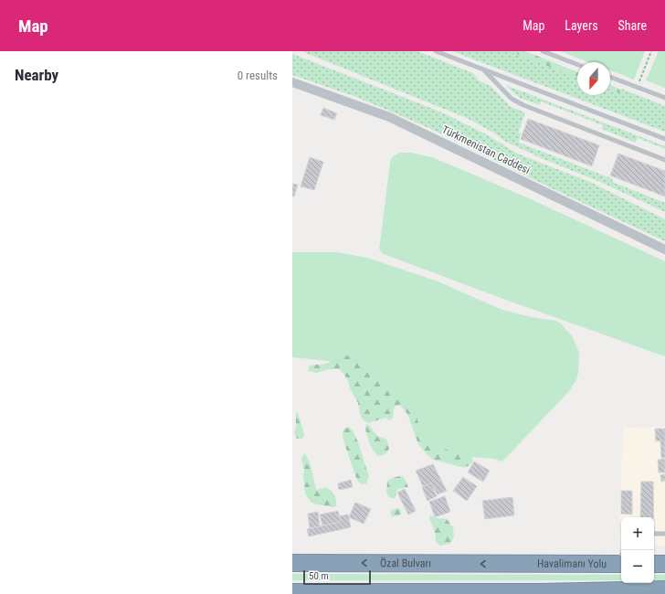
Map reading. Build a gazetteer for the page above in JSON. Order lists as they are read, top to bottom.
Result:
{
  "streets": {
    "highway": ["Özal Bulvarı", "Havalimanı Yolu"],
    "street": ["Türkmenistan Caddesi"]
  },
  "crossings": [
    ["Özal Bulvarı", "Havalimanı Yolu"]
  ],
  "scale_bar": "50 m",
  "north": "bottom",
  "page": {
    "header": "Map",
    "nav": ["Map", "Layers", "Share"],
    "heading": ["Nearby", "0 results"],
    "map_buttons": ["+", "−"],
    "scale": "50 m"
  }
}
